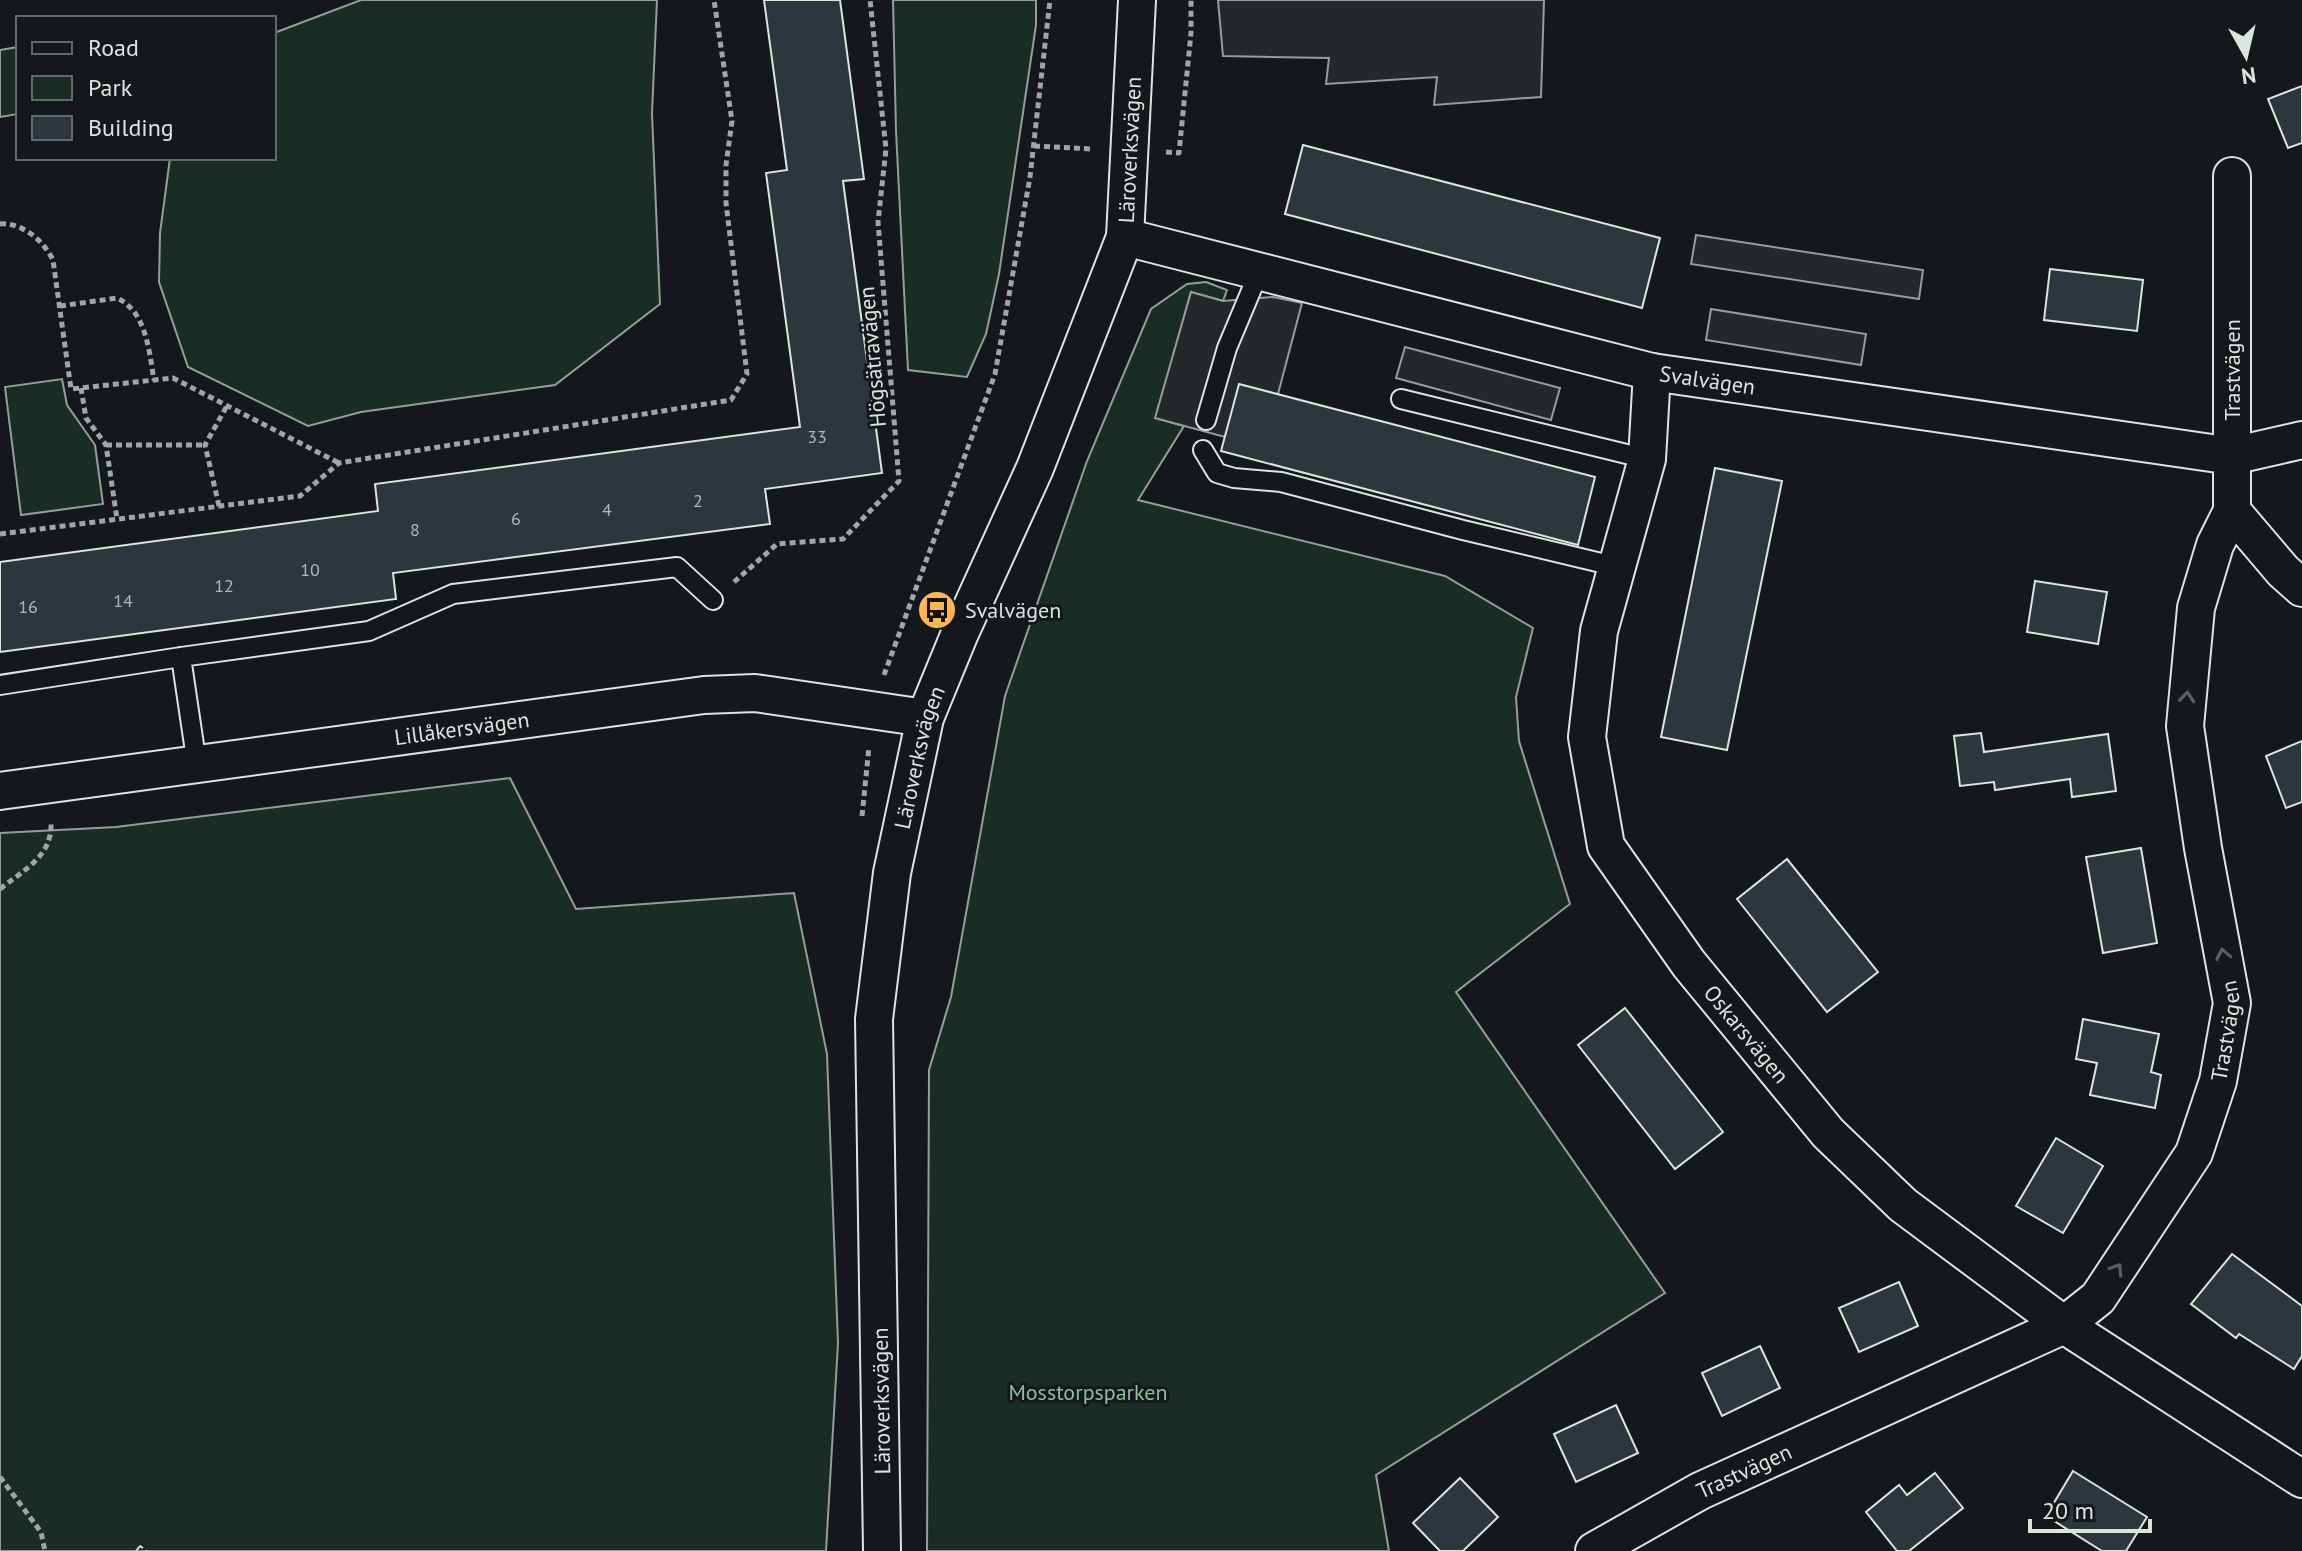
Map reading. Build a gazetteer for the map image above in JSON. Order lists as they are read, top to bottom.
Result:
{
  "streets": {
    "street": [
      "Läroverksvägen",
      "Trastvägen",
      "Svalvägen",
      "Lillåkersvägen",
      "Oskarsvägen"
    ],
    "path": ["Högsätravägen"]
  },
  "crossings": [
    ["Läroverksvägen", "Svalvägen"],
    ["Läroverksvägen", "Lillåkersvägen"],
    ["Trastvägen", "Svalvägen"],
    ["Trastvägen", "Oskarsvägen"],
    ["Svalvägen", "Oskarsvägen"]
  ],
  "one_way": ["Trastvägen"],
  "parks": ["Mosstorpsparken"],
  "places": {
    "bus stop": ["Svalvägen"]
  },
  "house_numbers": [
    "33",
    "2",
    "4",
    "6",
    "8",
    "10",
    "12",
    "14",
    "16"
  ],
  "legend": ["Road", "Park", "Building"],
  "scale_bar": "20 m",
  "north": "bottom"
}
